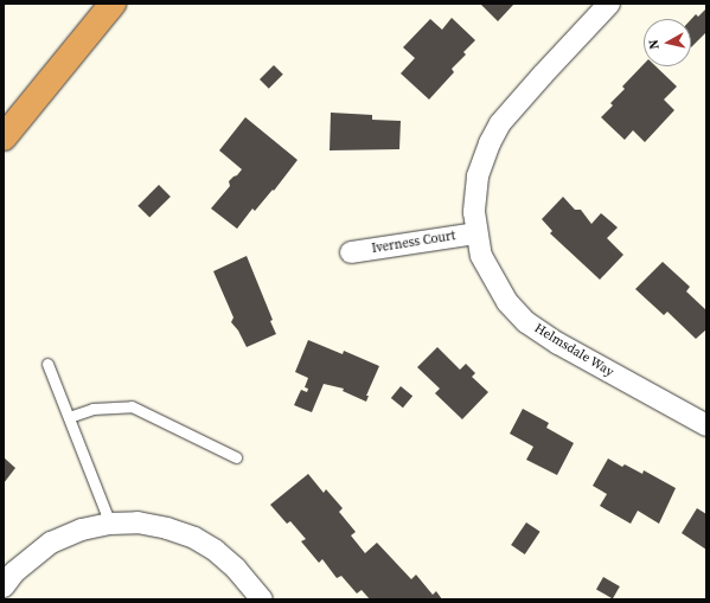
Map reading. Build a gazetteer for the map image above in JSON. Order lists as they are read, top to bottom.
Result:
{
  "streets": {
    "street": ["Iverness Court", "Helmsdale Way"]
  },
  "crossings": [
    ["Iverness Court", "Helmsdale Way"]
  ],
  "north": "left"
}
